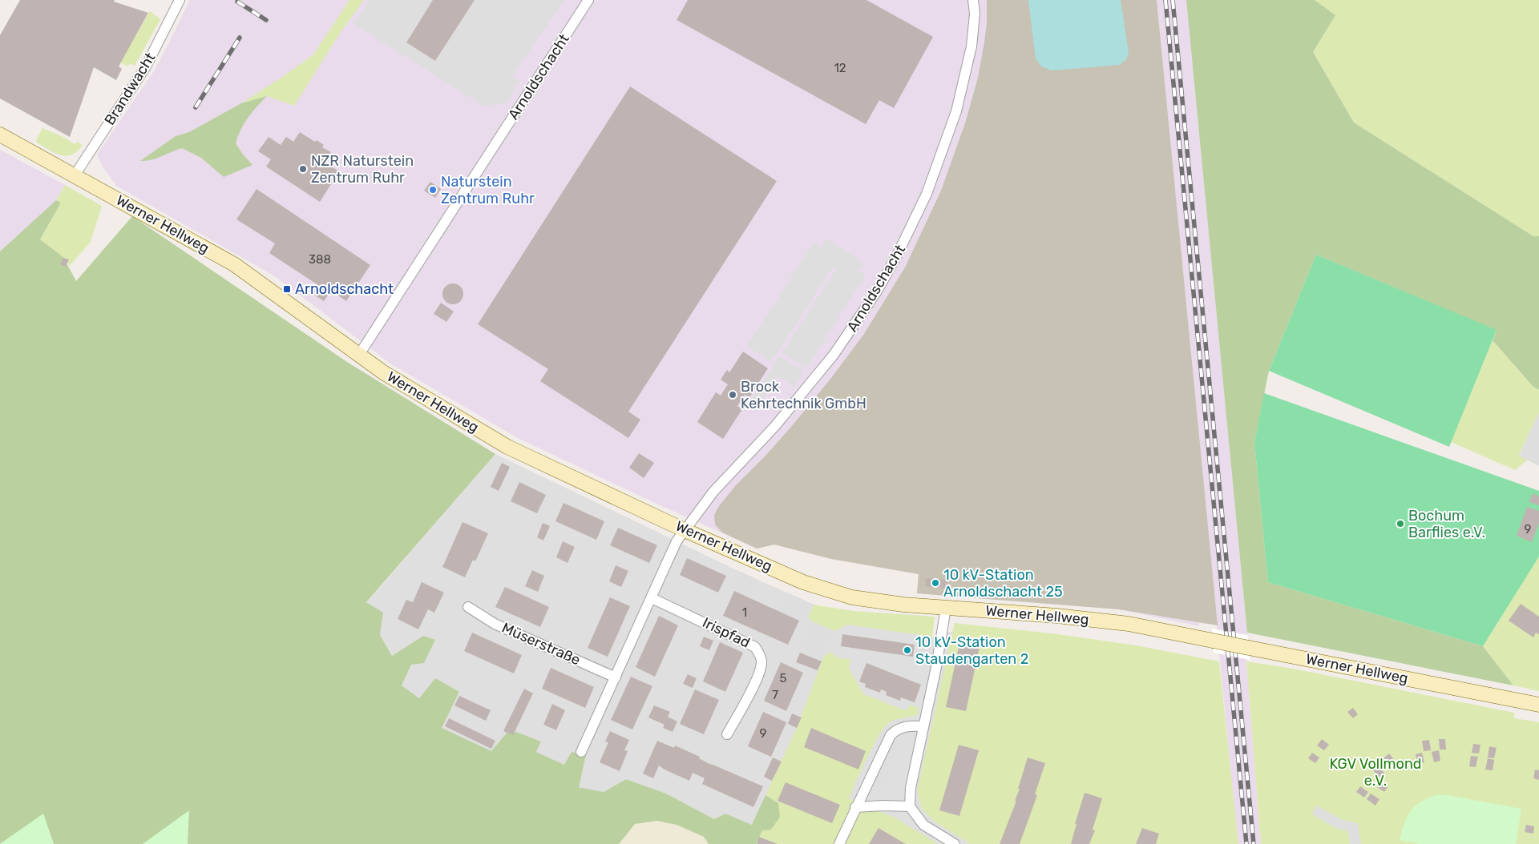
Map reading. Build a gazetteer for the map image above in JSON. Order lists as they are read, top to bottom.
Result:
{
  "streets": {
    "main road": ["Werner Hellweg"],
    "street": [
      "Arnoldschacht",
      "Brandwacht",
      "Irispfad",
      "Müserstraße"
    ]
  },
  "crossings": [
    ["Arnoldschacht", "Werner Hellweg"],
    ["Brandwacht", "Werner Hellweg"]
  ],
  "parks": ["KGV Vollmond e.V."],
  "places": {
    "other": [
      "NZR Naturstein Zentrum Ruhr",
      "Naturstein Zentrum Ruhr",
      "Brock Kehrtechnik GmbH",
      "Bochum Barflies e.V.",
      "10 kV-Station Arnoldschacht 25",
      "10 kV-Station Staudengarten 2"
    ],
    "transit": ["Arnoldschacht"]
  },
  "house_numbers": [
    "12",
    "388",
    "9",
    "1",
    "5",
    "7",
    "9"
  ]
}
